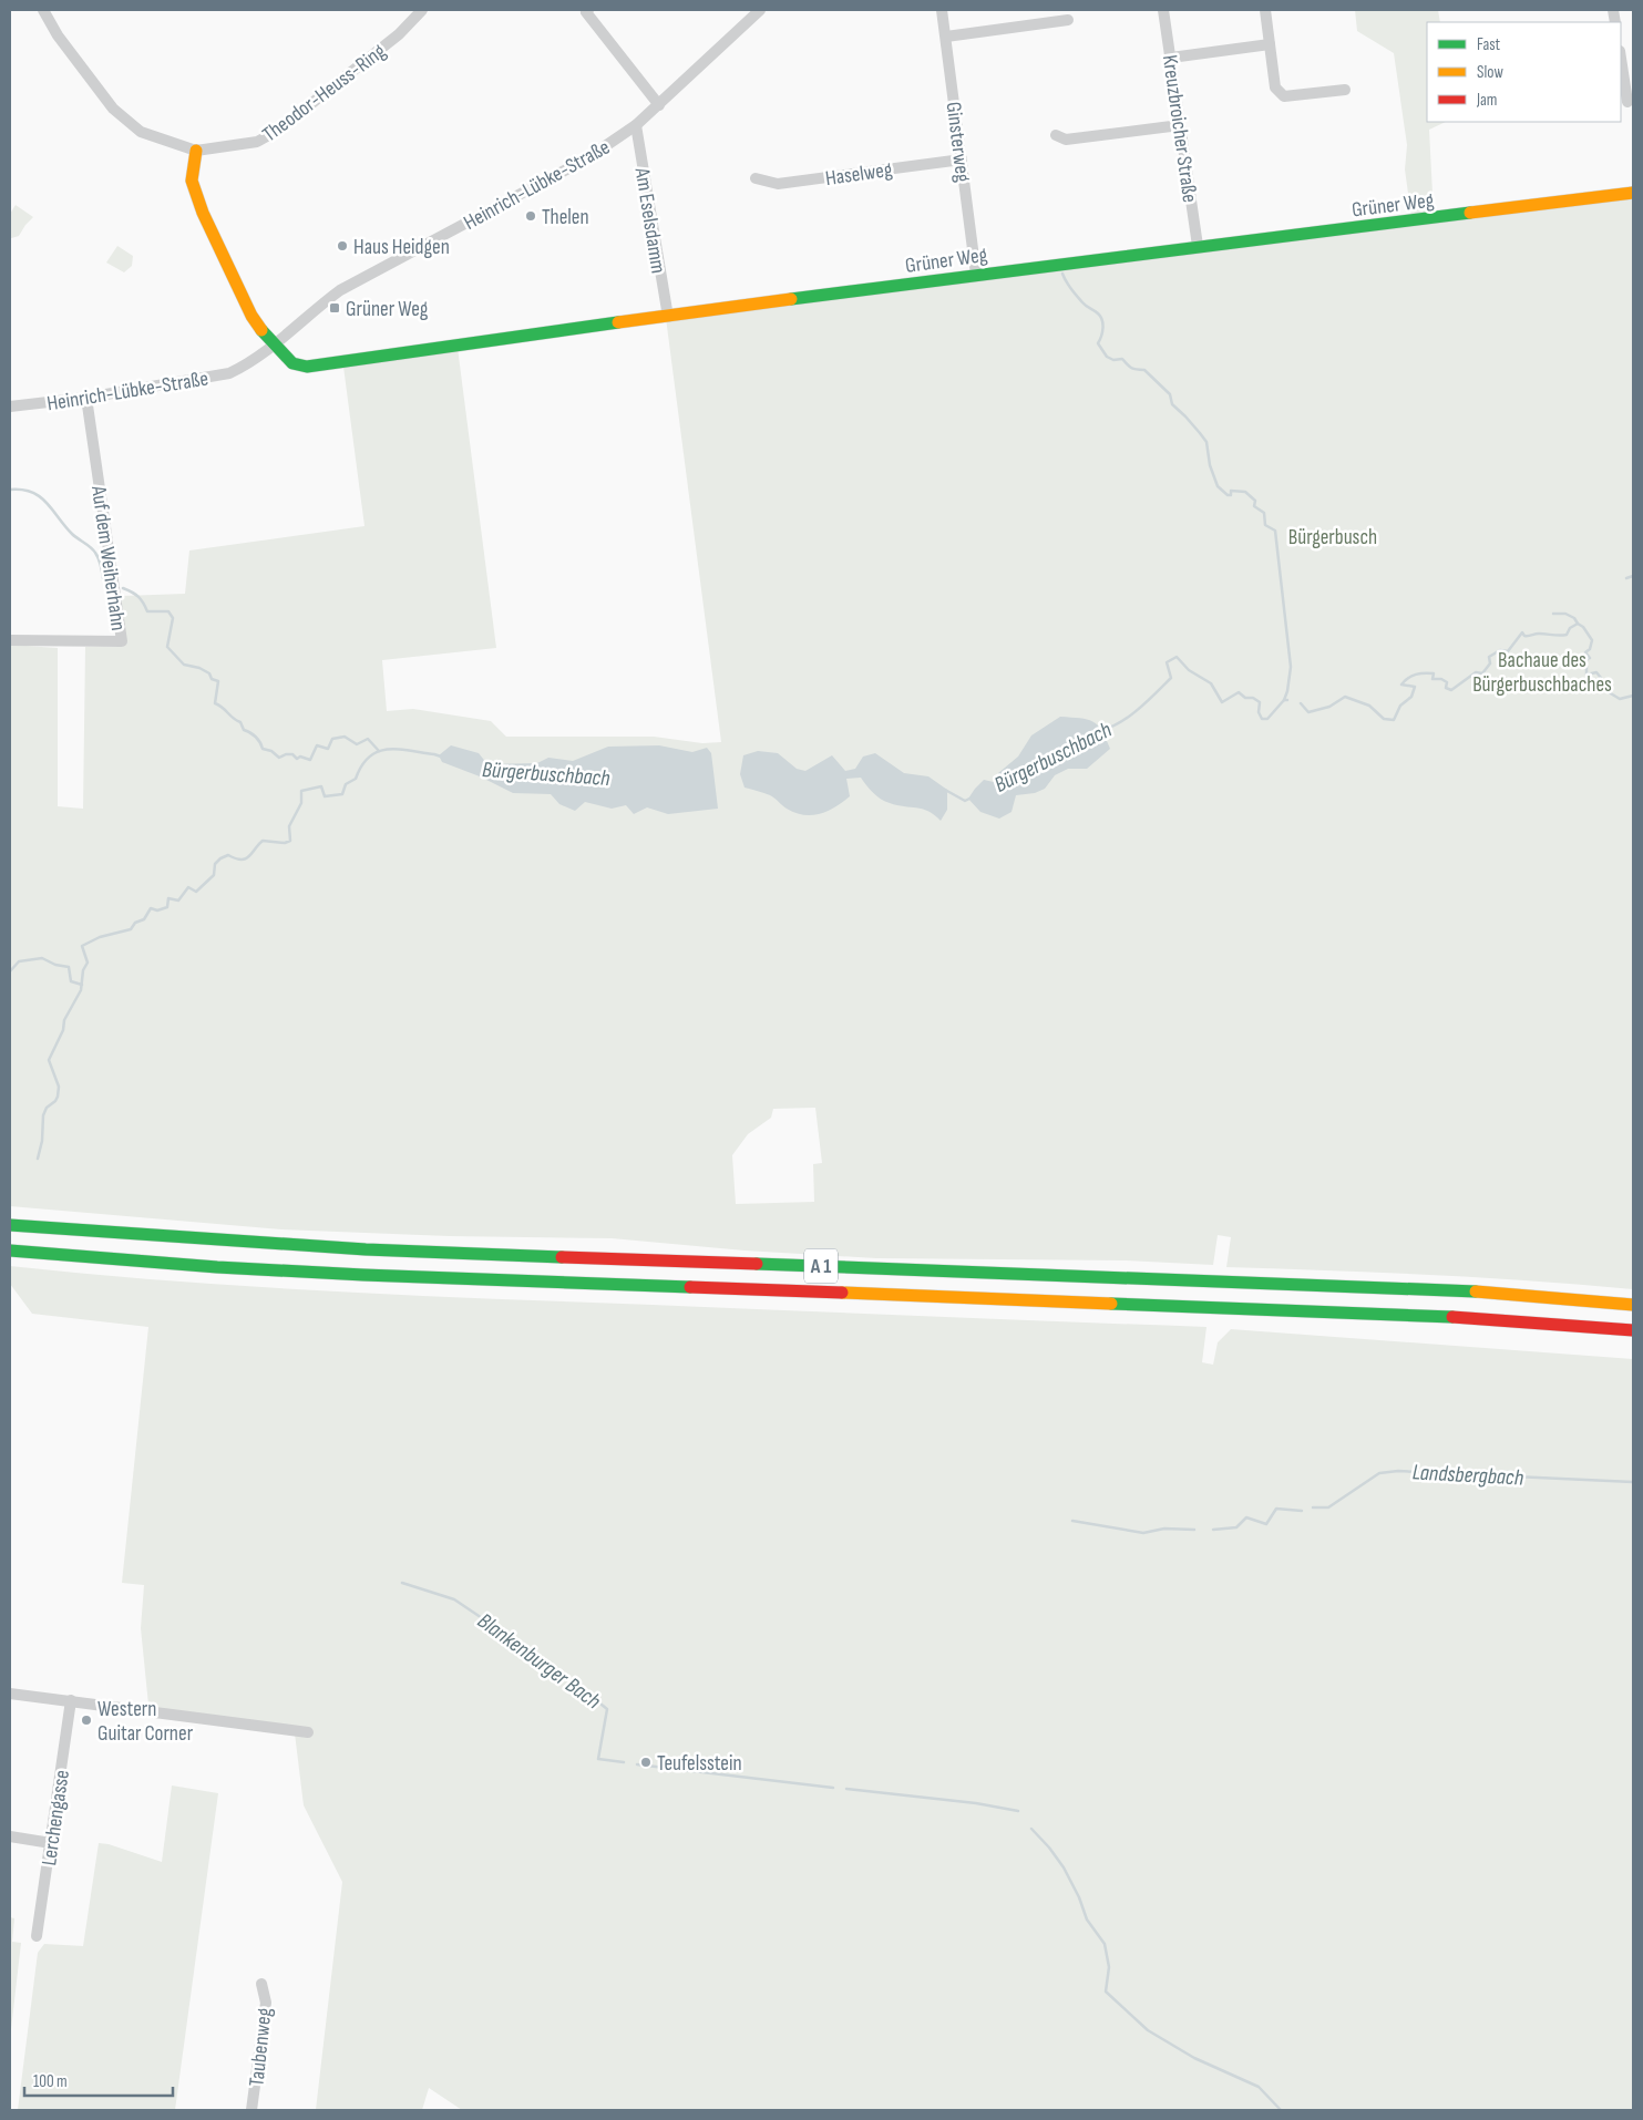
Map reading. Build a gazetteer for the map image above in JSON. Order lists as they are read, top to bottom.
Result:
{
  "streets": {
    "main road": ["Grüner Weg", "A 1"],
    "street": [
      "Theodor-Heuss-Ring",
      "Kreuzbroicher Straße",
      "Ginsterweg",
      "Haselweg",
      "Heinrich-Lübke-Straße",
      "Am Eselsdamm",
      "Auf dem Weiherhahn",
      "Lerchengasse",
      "Taubenweg"
    ]
  },
  "crossings": [
    ["Theodor-Heuss-Ring", "Grüner Weg"],
    ["Kreuzbroicher Straße", "Grüner Weg"],
    ["Ginsterweg", "Haselweg"],
    ["Ginsterweg", "Grüner Weg"],
    ["Heinrich-Lübke-Straße", "Grüner Weg"],
    ["Heinrich-Lübke-Straße", "Am Eselsdamm"],
    ["Heinrich-Lübke-Straße", "Auf dem Weiherhahn"],
    ["Grüner Weg", "Am Eselsdamm"]
  ],
  "water": ["Bürgerbuschbach", "Landsbergbach", "Blankenburger Bach"],
  "parks": ["Bürgerbusch", "Bachaue des Bürgerbuschbaches"],
  "places": {
    "other": [
      "Thelen",
      "Haus Heidgen",
      "Western Guitar Corner",
      "Teufelsstein"
    ],
    "transit": ["Grüner Weg"]
  },
  "legend": ["Fast", "Slow", "Jam"],
  "scale_bar": "100 m"
}
